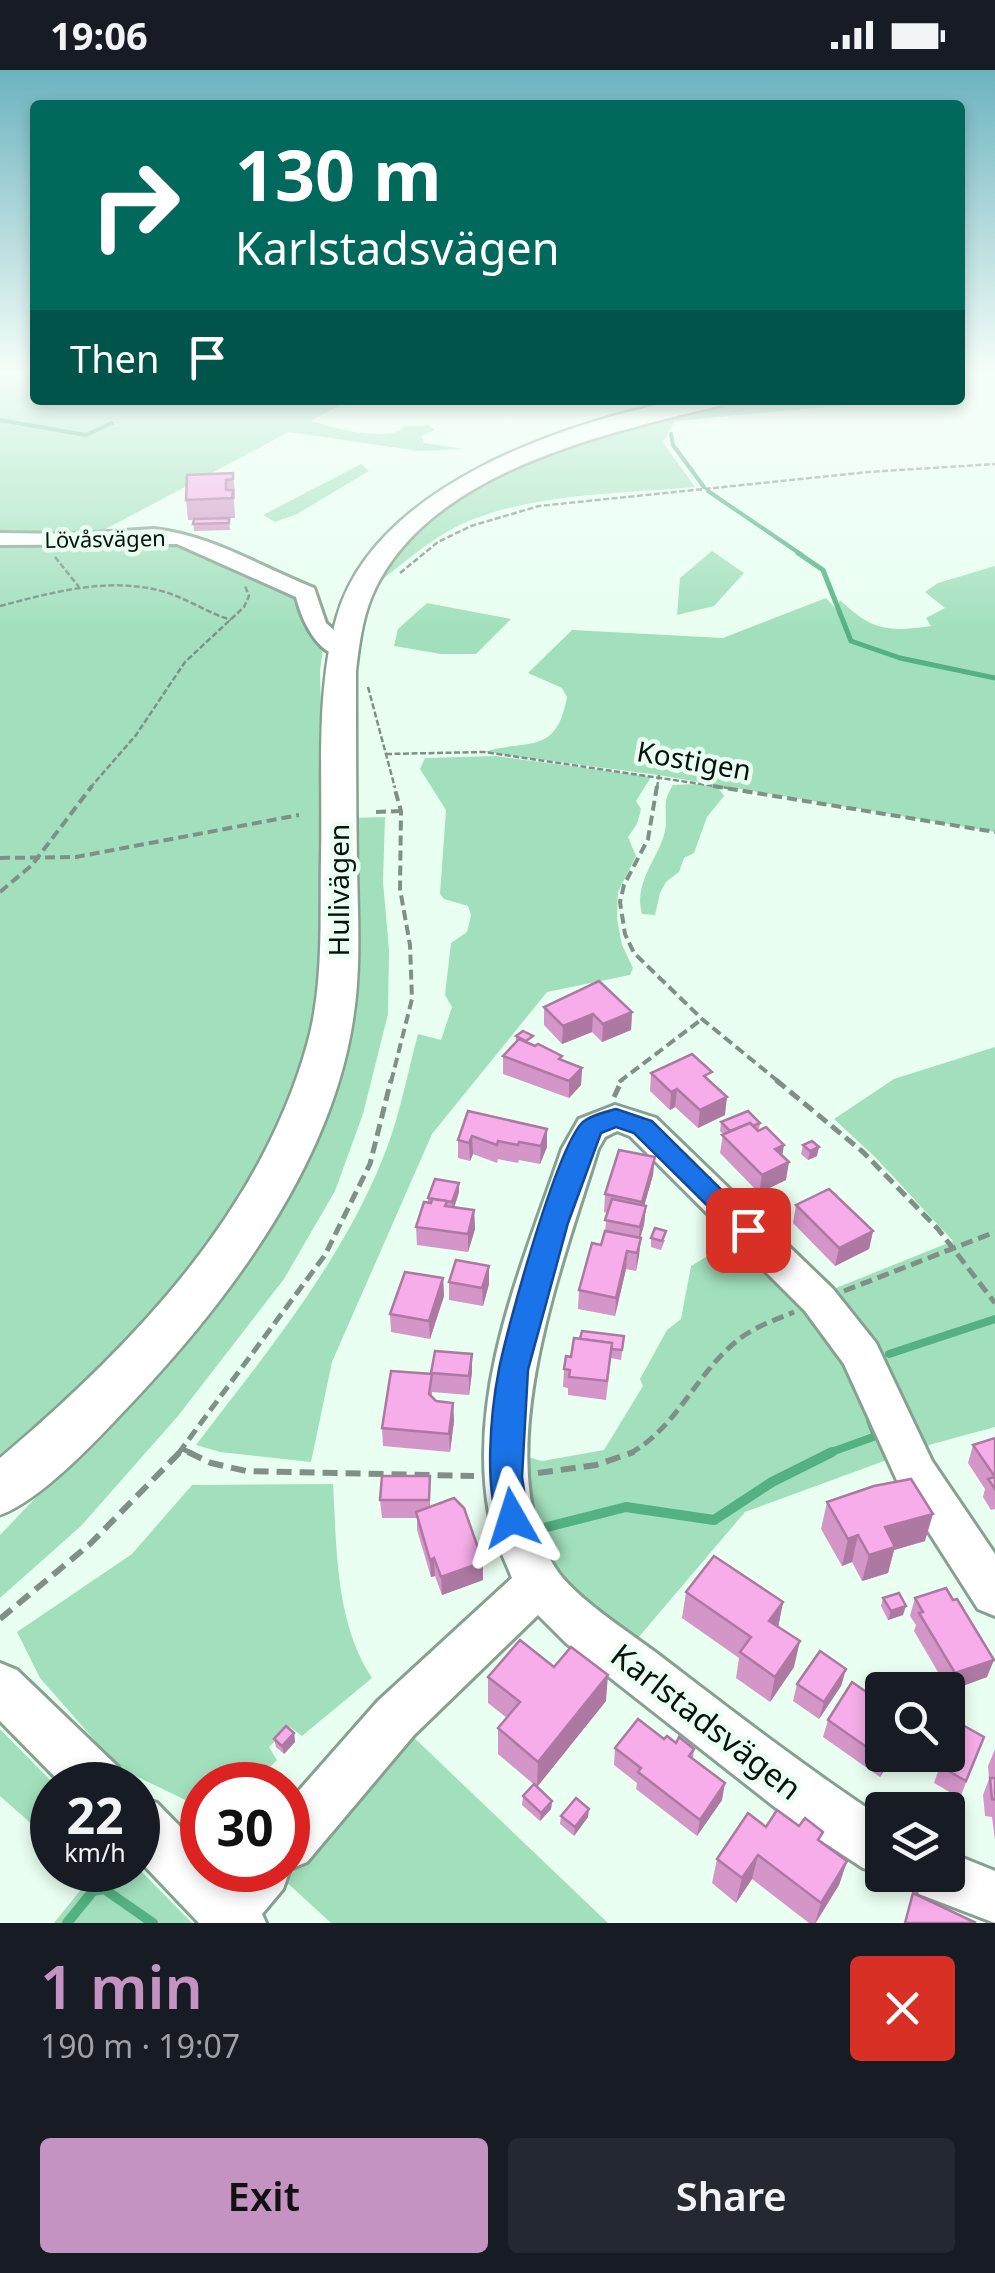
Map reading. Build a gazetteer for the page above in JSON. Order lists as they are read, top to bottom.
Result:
{
  "streets": {
    "main road": ["Hulivägen"],
    "street": ["Lövåsvägen", "Karlstadsvägen"],
    "path": ["Kostigen"]
  },
  "crossings": [
    ["Lövåsvägen", "Hulivägen"]
  ],
  "page": {
    "status": "19:06",
    "turn": ["130 m", "Karlstadsvägen"],
    "then": "Then",
    "speed": "22 km/h",
    "limit": "30",
    "heading": ["1 min", "190 m · 19:07"],
    "buttons": ["Exit", "Share"]
  }
}
